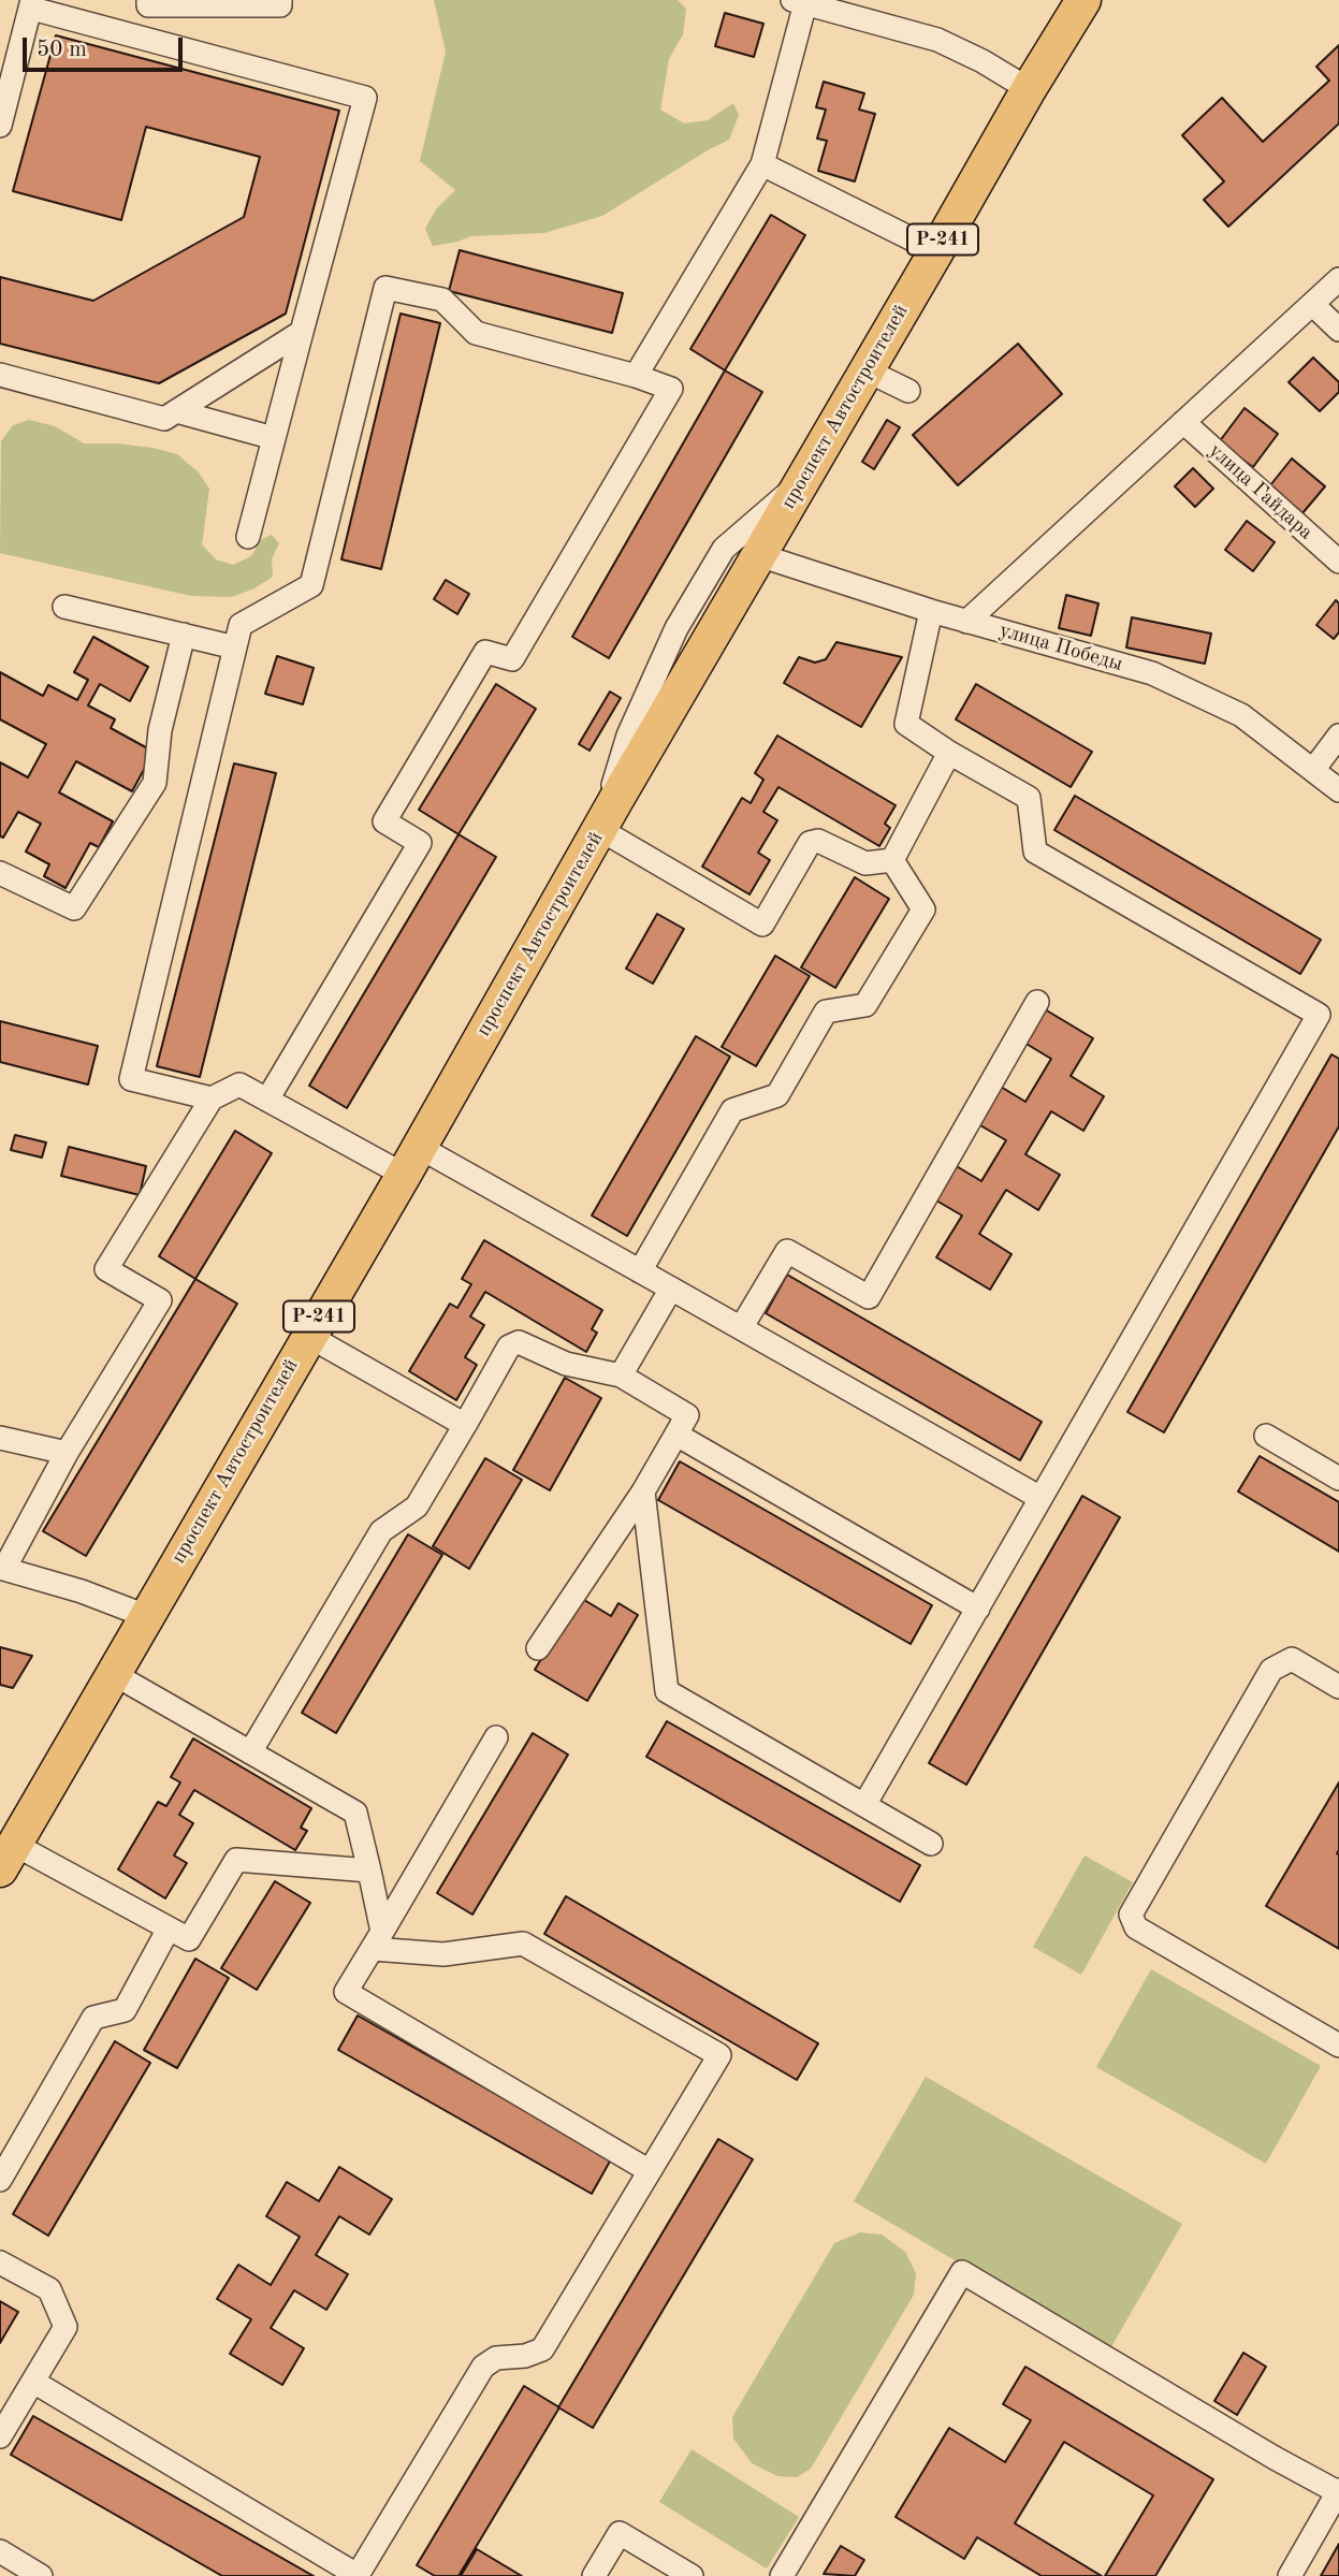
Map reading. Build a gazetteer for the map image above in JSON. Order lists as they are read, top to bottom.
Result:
{
  "streets": {
    "highway": ["Р-241", "проспект Автостроителей"],
    "street": ["улица Гайдара", "улица Победы"]
  },
  "crossings": [
    ["проспект Автостроителей", "улица Победы"]
  ],
  "scale_bar": "50 m"
}
